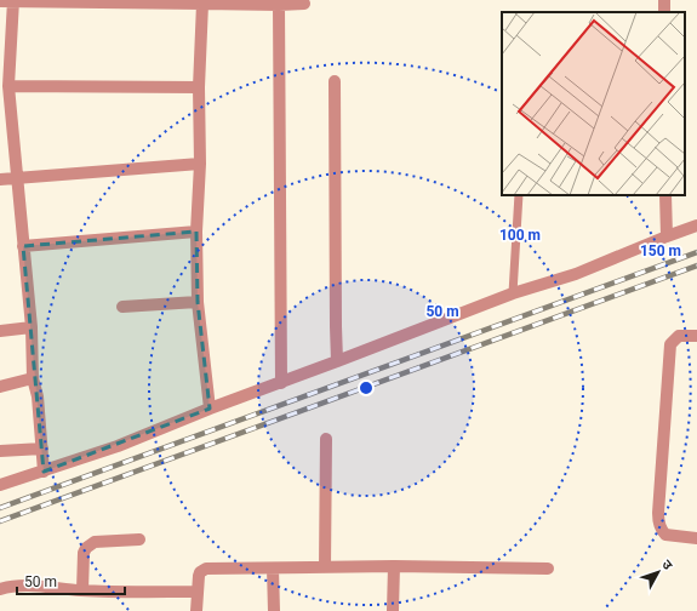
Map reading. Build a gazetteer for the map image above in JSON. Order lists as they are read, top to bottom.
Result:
{
  "scale_bar": "50 m",
  "north": "top right",
  "rings": ["100 m", "150 m", "50 m"]
}
